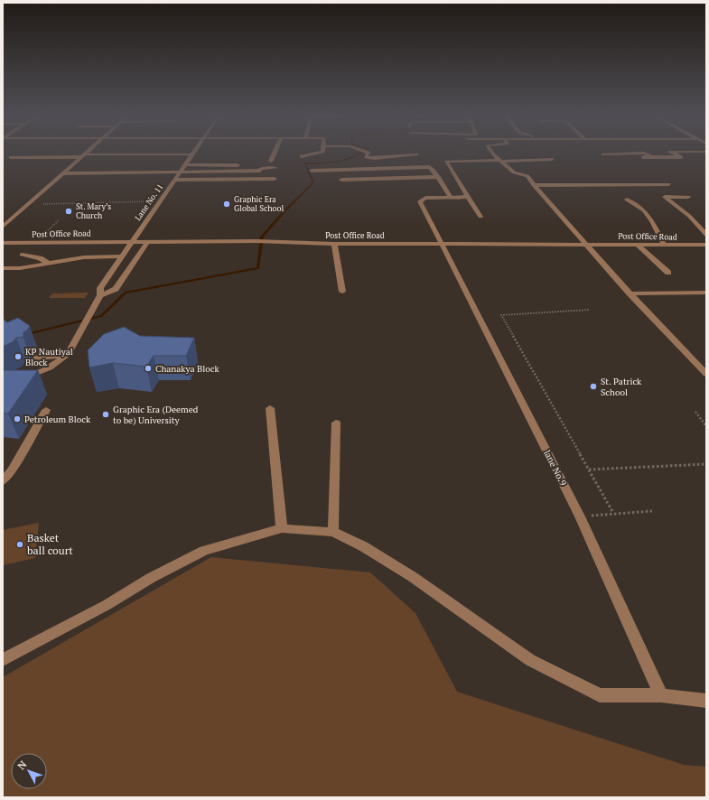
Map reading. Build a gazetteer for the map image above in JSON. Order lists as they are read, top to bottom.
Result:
{
  "streets": {
    "street": ["Lane No. 11", "Post Office Road", "lane No.9"]
  },
  "crossings": [
    ["Lane No. 11", "Post Office Road"],
    ["Post Office Road", "lane No.9"]
  ],
  "places": [
    "Graphic Era Global School",
    "St. Mary’s Church",
    "KP Nautiyal Block",
    "Chanakya Block",
    "St. Patrick School",
    "Graphic Era (Deemed to be) University",
    "Petroleum Block",
    "Basket ball court"
  ],
  "north": "top left"
}
